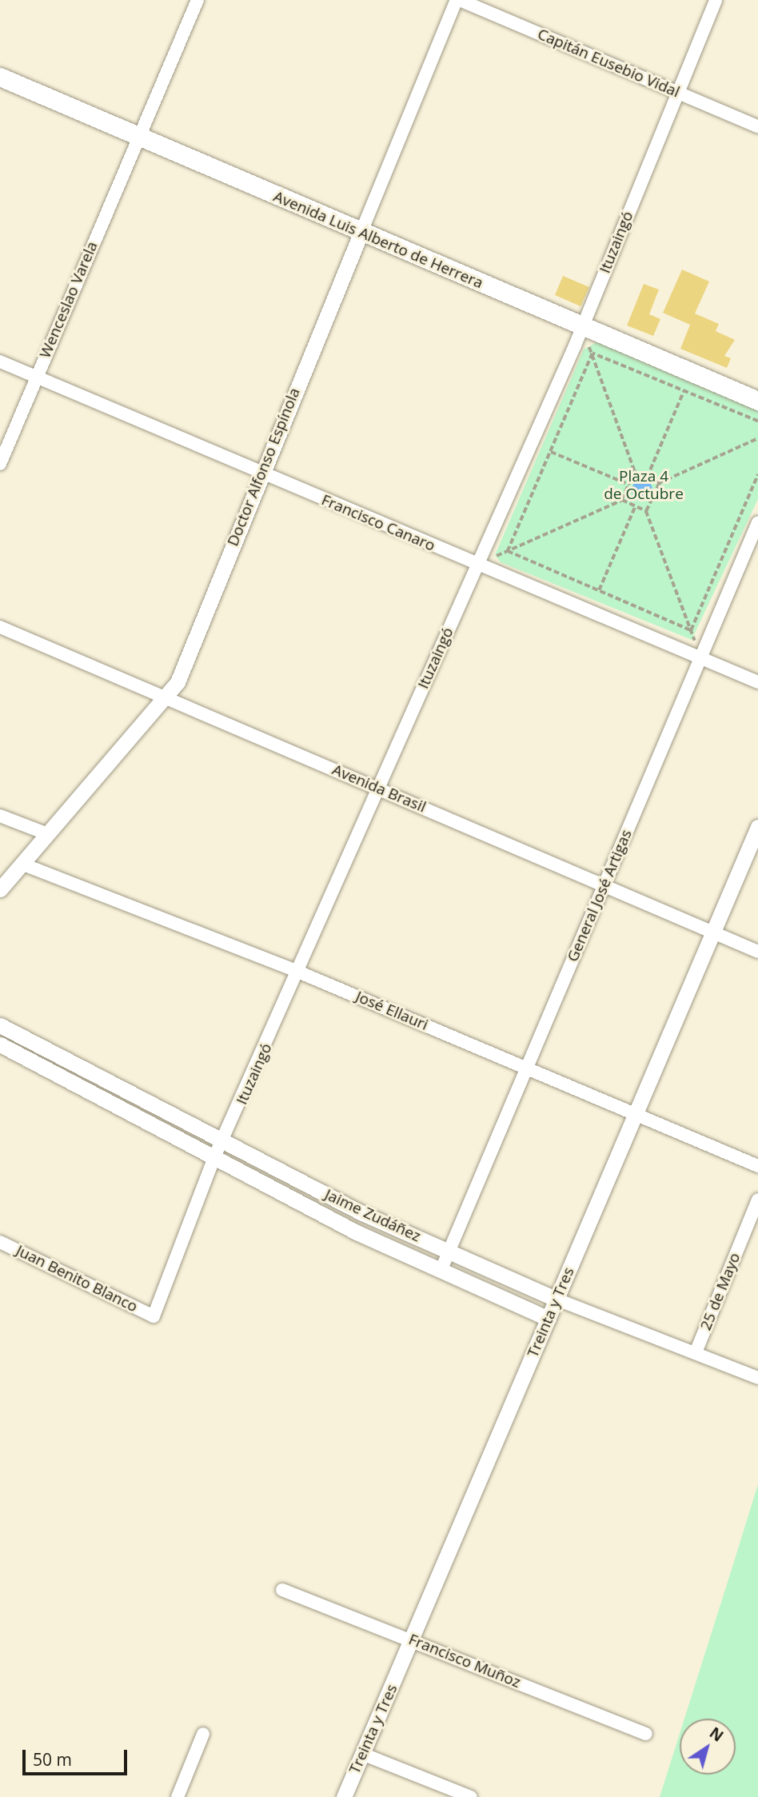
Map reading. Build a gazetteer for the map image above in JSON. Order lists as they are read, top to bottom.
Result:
{
  "streets": {
    "main road": ["Avenida Luis Alberto de Herrera"],
    "street": [
      "Capitán Eusebio Vidal",
      "Ituzaingó",
      "Wenceslao Varela",
      "Doctor Alfonso Espínola",
      "Francisco Canaro",
      "Avenida Brasil",
      "General José Artigas",
      "José Ellauri",
      "Jaime Zudáñez",
      "Juan Benito Blanco",
      "25 de Mayo",
      "Treinta y Tres",
      "Francisco Muñoz"
    ]
  },
  "crossings": [
    ["Capitán Eusebio Vidal", "Ituzaingó"],
    ["Capitán Eusebio Vidal", "Doctor Alfonso Espínola"],
    ["Avenida Luis Alberto de Herrera", "Ituzaingó"],
    ["Avenida Luis Alberto de Herrera", "Wenceslao Varela"],
    ["Avenida Luis Alberto de Herrera", "Doctor Alfonso Espínola"],
    ["Ituzaingó", "Francisco Canaro"],
    ["Ituzaingó", "Avenida Brasil"],
    ["Ituzaingó", "José Ellauri"],
    ["Ituzaingó", "Jaime Zudáñez"],
    ["Ituzaingó", "Juan Benito Blanco"],
    ["Wenceslao Varela", "Francisco Canaro"],
    ["Doctor Alfonso Espínola", "Francisco Canaro"],
    ["Doctor Alfonso Espínola", "Avenida Brasil"],
    ["Doctor Alfonso Espínola", "José Ellauri"],
    ["Francisco Canaro", "General José Artigas"],
    ["Avenida Brasil", "General José Artigas"],
    ["Avenida Brasil", "Treinta y Tres"],
    ["General José Artigas", "José Ellauri"],
    ["General José Artigas", "Jaime Zudáñez"],
    ["José Ellauri", "Treinta y Tres"],
    ["Jaime Zudáñez", "25 de Mayo"],
    ["Jaime Zudáñez", "Treinta y Tres"],
    ["Treinta y Tres", "Francisco Muñoz"]
  ],
  "parks": ["Plaza 4 de Octubre"],
  "scale_bar": "50 m",
  "north": "top right"
}
